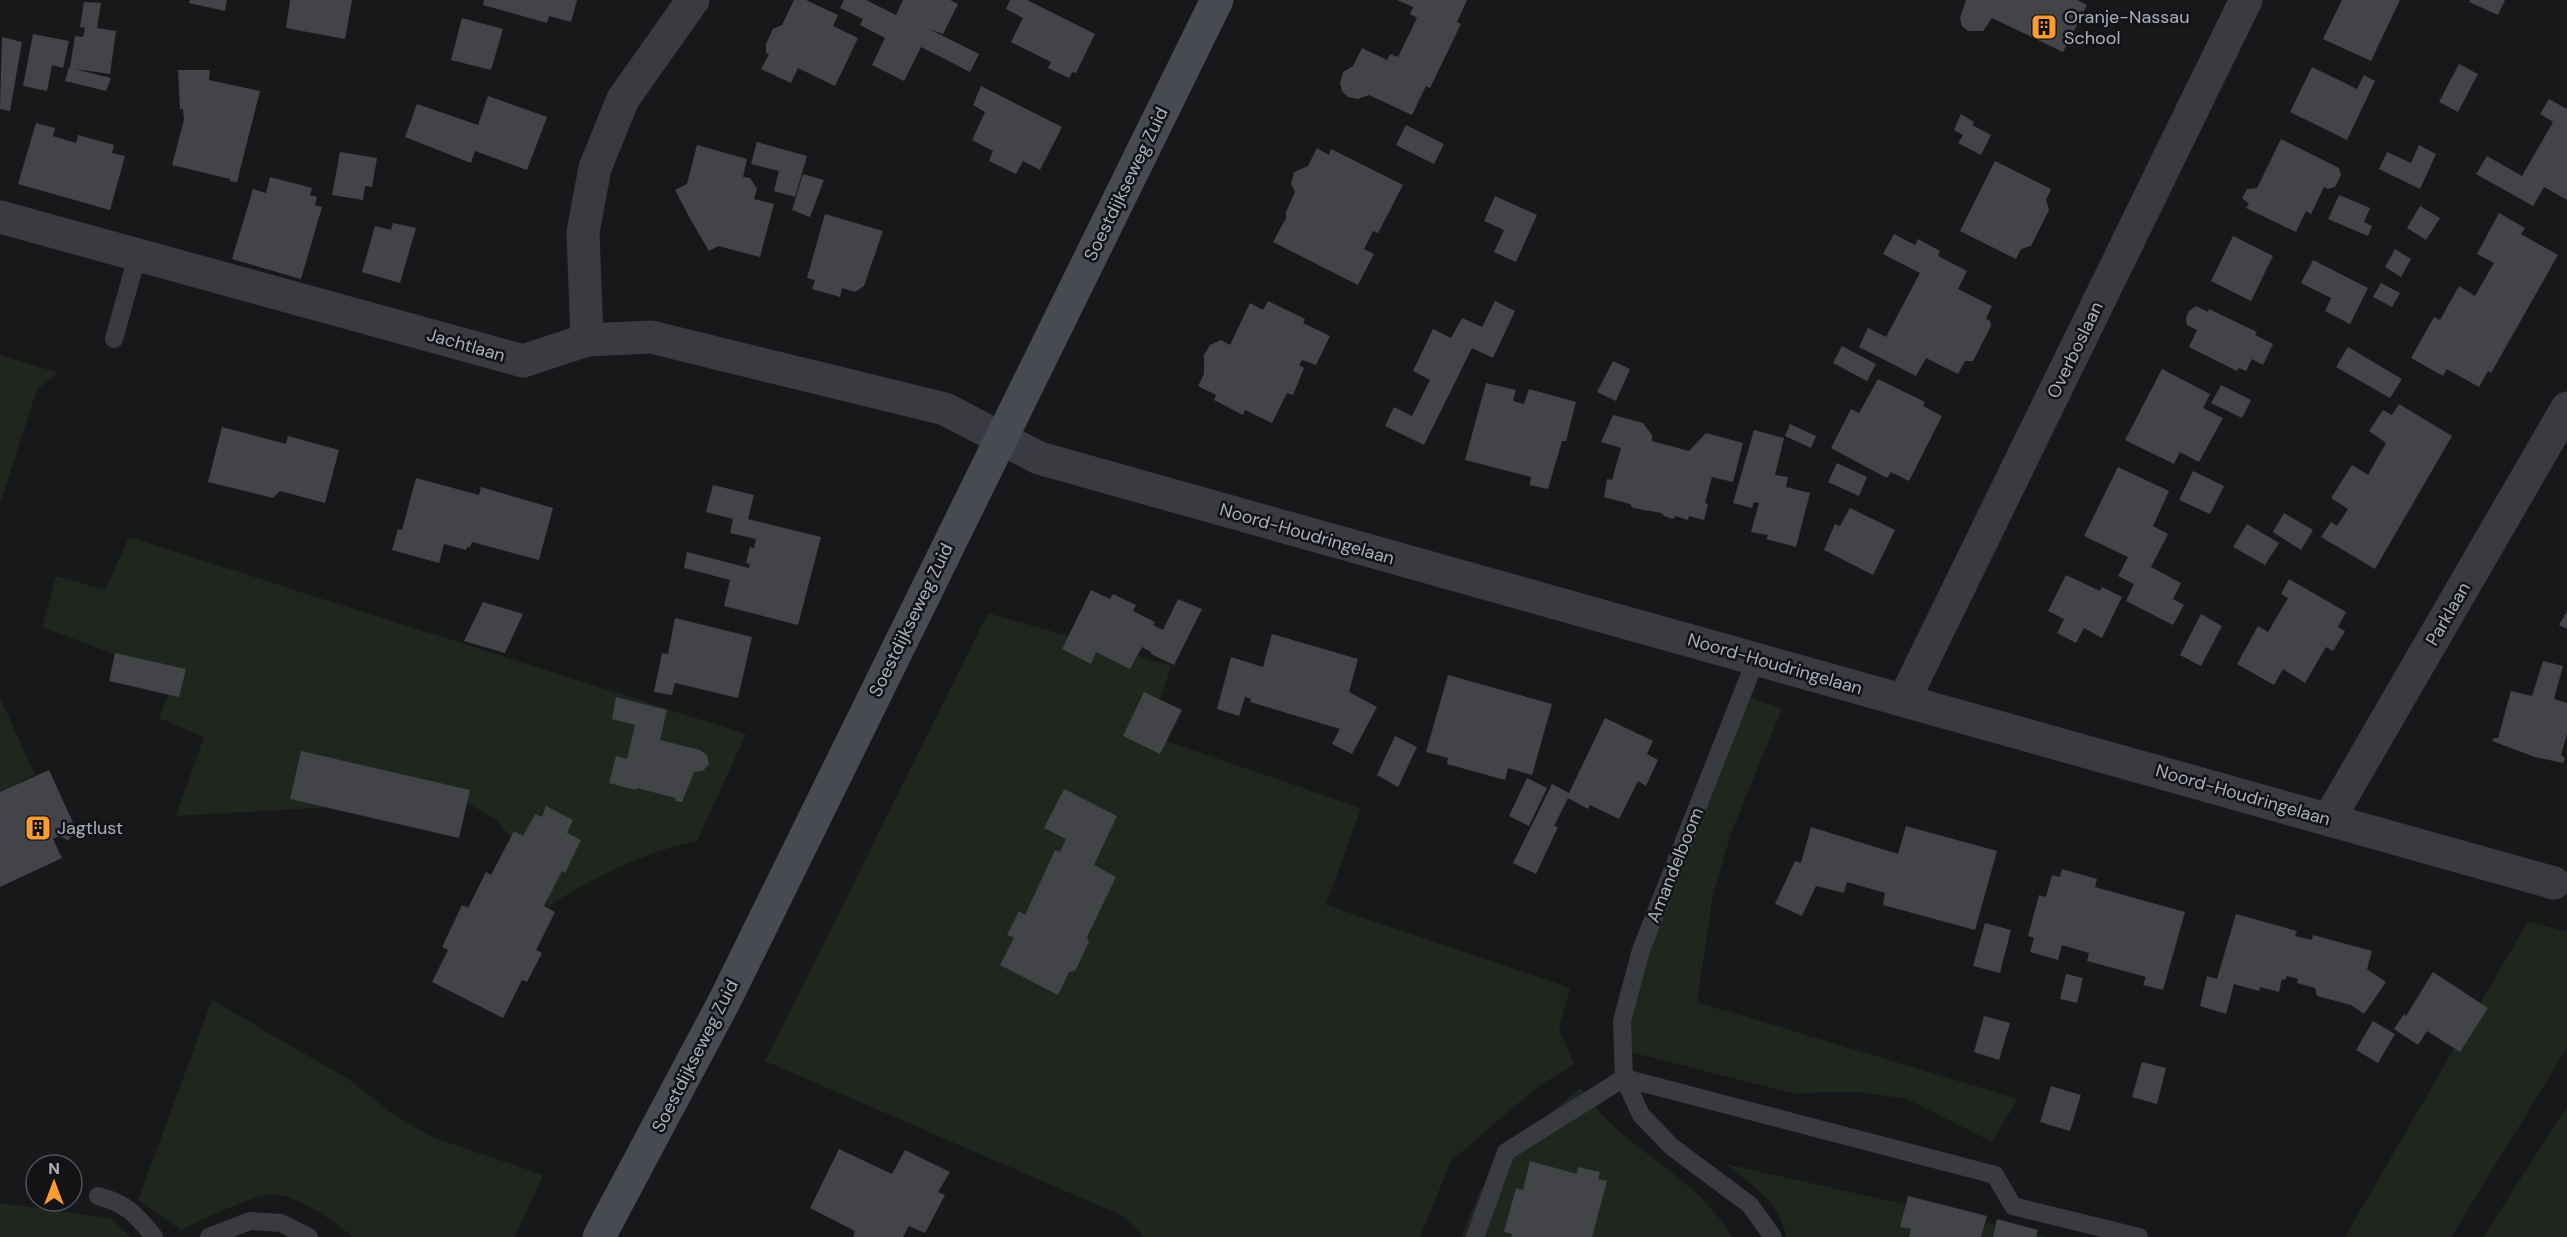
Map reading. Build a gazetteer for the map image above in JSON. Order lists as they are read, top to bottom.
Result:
{
  "streets": {
    "main road": ["Soestdijkseweg Zuid"],
    "street": [
      "Jachtlaan",
      "Overboslaan",
      "Noord-Houdringelaan",
      "Parklaan"
    ],
    "lane": ["Amandelboom"]
  },
  "crossings": [
    ["Soestdijkseweg Zuid", "Jachtlaan"],
    ["Soestdijkseweg Zuid", "Noord-Houdringelaan"],
    ["Jachtlaan", "Noord-Houdringelaan"],
    ["Overboslaan", "Noord-Houdringelaan"],
    ["Noord-Houdringelaan", "Parklaan"],
    ["Noord-Houdringelaan", "Amandelboom"]
  ],
  "places": {
    "building": ["Oranje-Nassau School", "Jagtlust"]
  },
  "north": "top"
}
